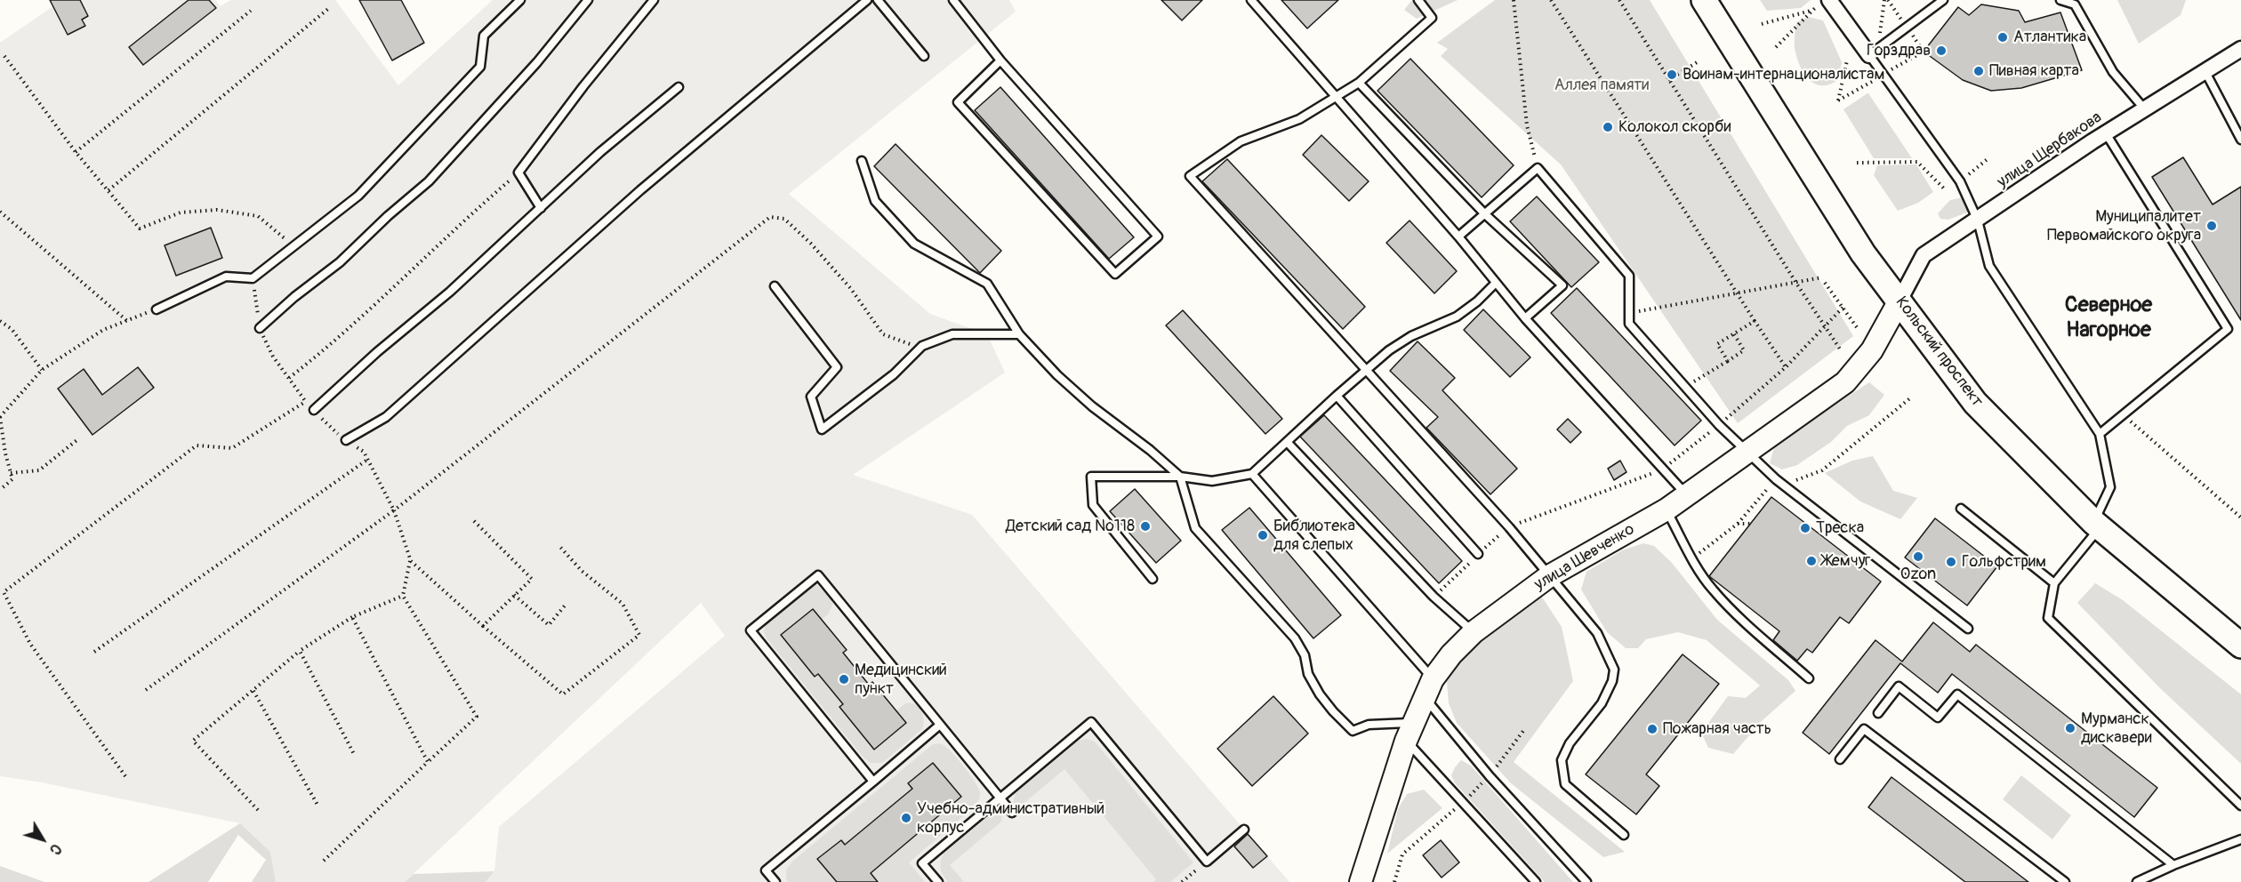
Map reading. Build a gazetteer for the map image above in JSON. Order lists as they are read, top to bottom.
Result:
{
  "streets": {
    "main road": ["Кольский проспект", "улица Шевченко"],
    "street": ["улица Щербакова"]
  },
  "crossings": [
    ["улица Щербакова", "Кольский проспект"],
    ["улица Щербакова", "улица Шевченко"],
    ["Кольский проспект", "улица Шевченко"]
  ],
  "districts": ["Северное Нагорное"],
  "parks": ["Аллея памяти"],
  "places": [
    "Атлантика",
    "Горздрав",
    "Пивная карта",
    "Воинам-интернационалистам",
    "Колокол скорби",
    "Муниципалитет Первомайского округа",
    "Детский сад №118",
    "Треска",
    "Библиотека для слепых",
    "Ozon",
    "Жемчуг",
    "Гольфстрим",
    "Медицинский пункт",
    "Мурманск дискавери",
    "Пожарная часть",
    "Учебно-административный корпус"
  ],
  "north": "bottom right"
}
